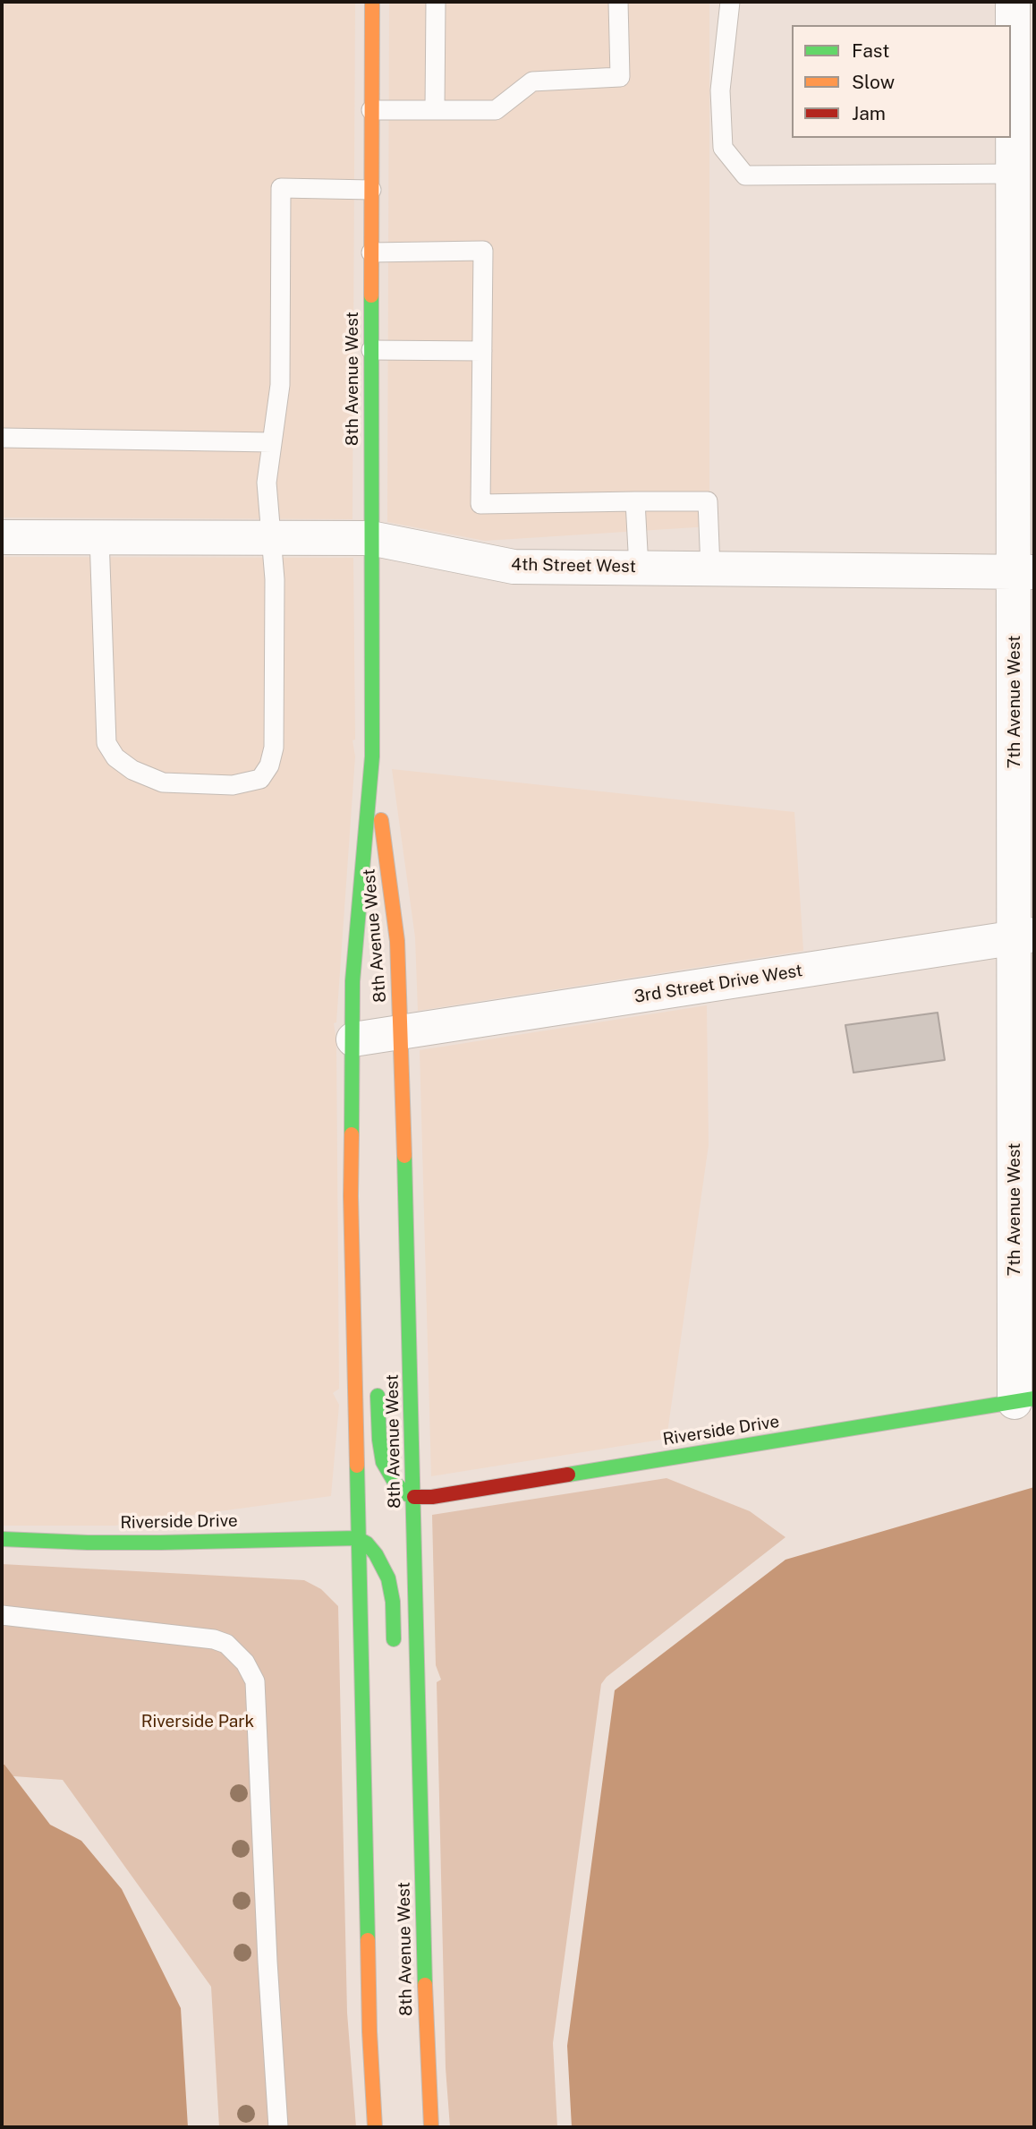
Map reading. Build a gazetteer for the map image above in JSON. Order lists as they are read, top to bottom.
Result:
{
  "streets": {
    "main road": ["8th Avenue West", "Riverside Drive"],
    "street": ["4th Street West", "7th Avenue West", "3rd Street Drive West"]
  },
  "crossings": [
    ["8th Avenue West", "4th Street West"],
    ["8th Avenue West", "3rd Street Drive West"],
    ["8th Avenue West", "Riverside Drive"],
    ["4th Street West", "7th Avenue West"],
    ["7th Avenue West", "3rd Street Drive West"],
    ["7th Avenue West", "Riverside Drive"]
  ],
  "parks": ["Riverside Park"],
  "legend": ["Fast", "Slow", "Jam"]
}
